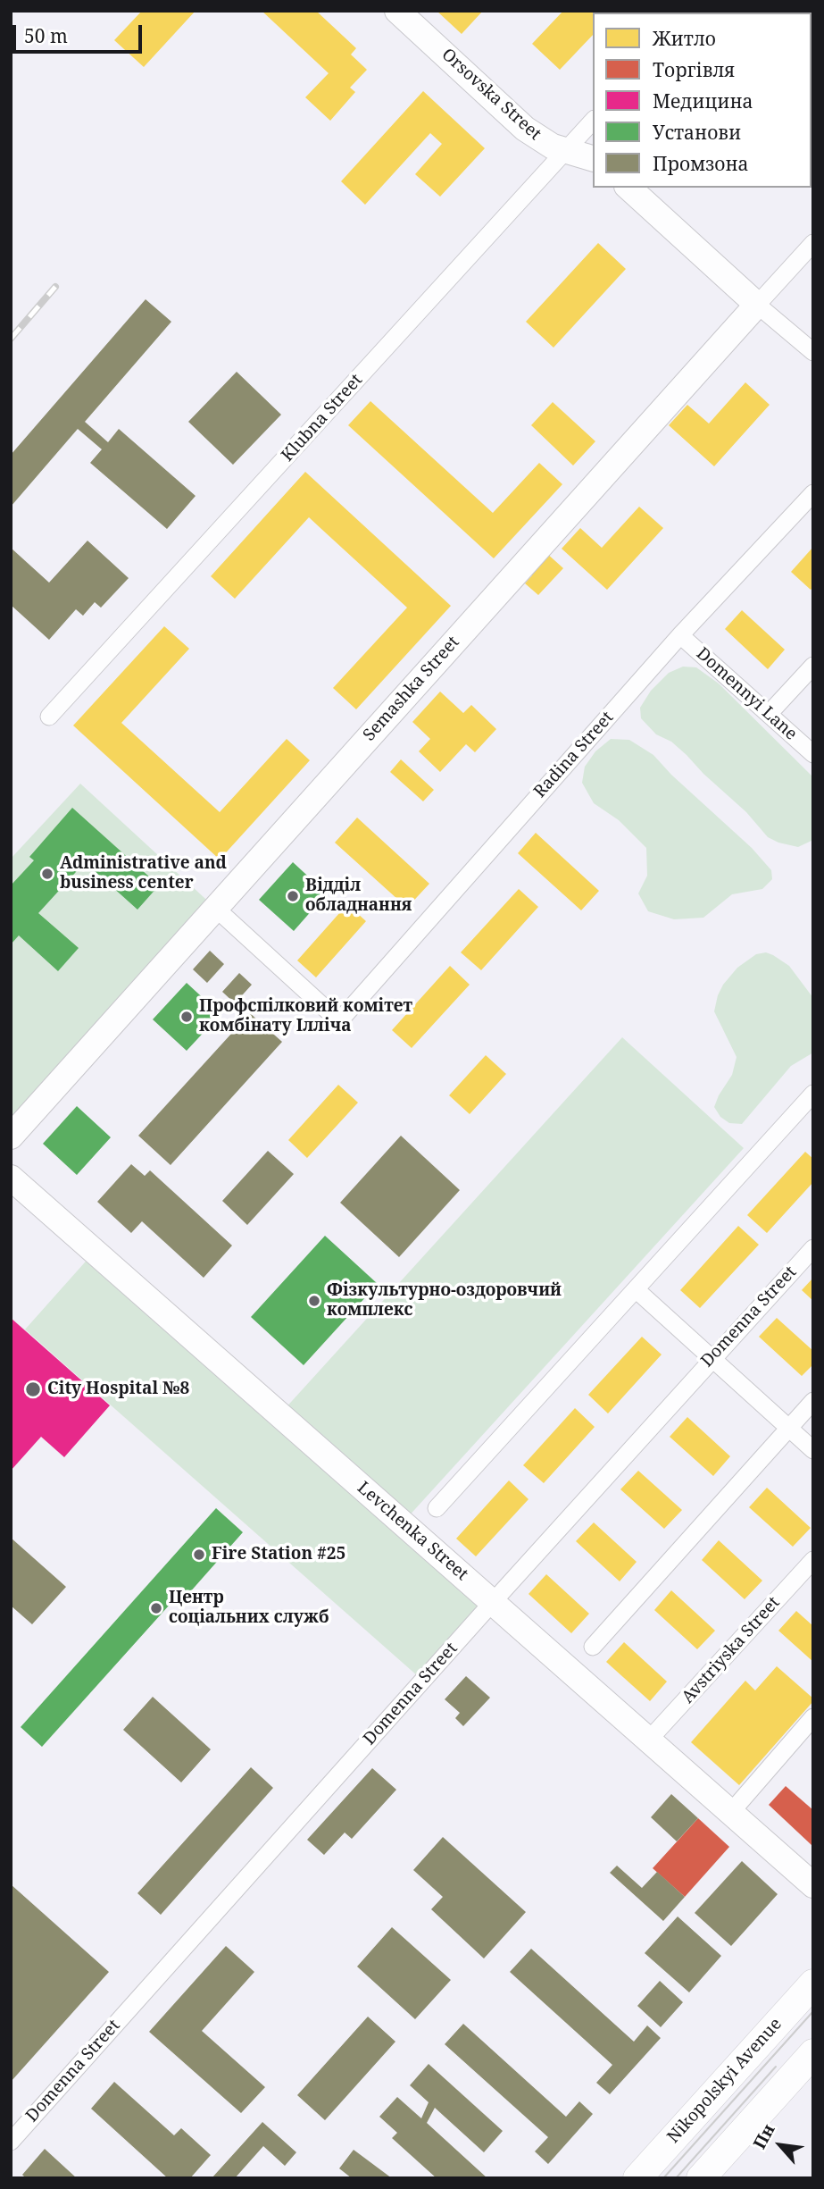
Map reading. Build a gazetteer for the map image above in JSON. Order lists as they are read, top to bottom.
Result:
{
  "streets": {
    "main road": ["Nikopolskyi Avenue"],
    "street": [
      "Orsovska Street",
      "Klubna Street",
      "Semashka Street",
      "Domennyi Lane",
      "Radina Street",
      "Domenna Street",
      "Levchenka Street",
      "Avstriyska Street"
    ]
  },
  "crossings": [
    ["Orsovska Street", "Klubna Street"],
    ["Semashka Street", "Radina Street"],
    ["Domennyi Lane", "Radina Street"],
    ["Domenna Street", "Levchenka Street"],
    ["Levchenka Street", "Avstriyska Street"]
  ],
  "places": [
    "Administrative and business center",
    "Відділ обладнання",
    "Профспілковий комітет комбінату Ілліча",
    "Фізкультурно-оздоровчий комплекс",
    "City Hospital №8",
    "Fire Station #25",
    "Центр соціальних служб"
  ],
  "legend": [
    "Житло",
    "Торгівля",
    "Медицина",
    "Установи",
    "Промзона"
  ],
  "scale_bar": "50 m",
  "north": "top left"
}
